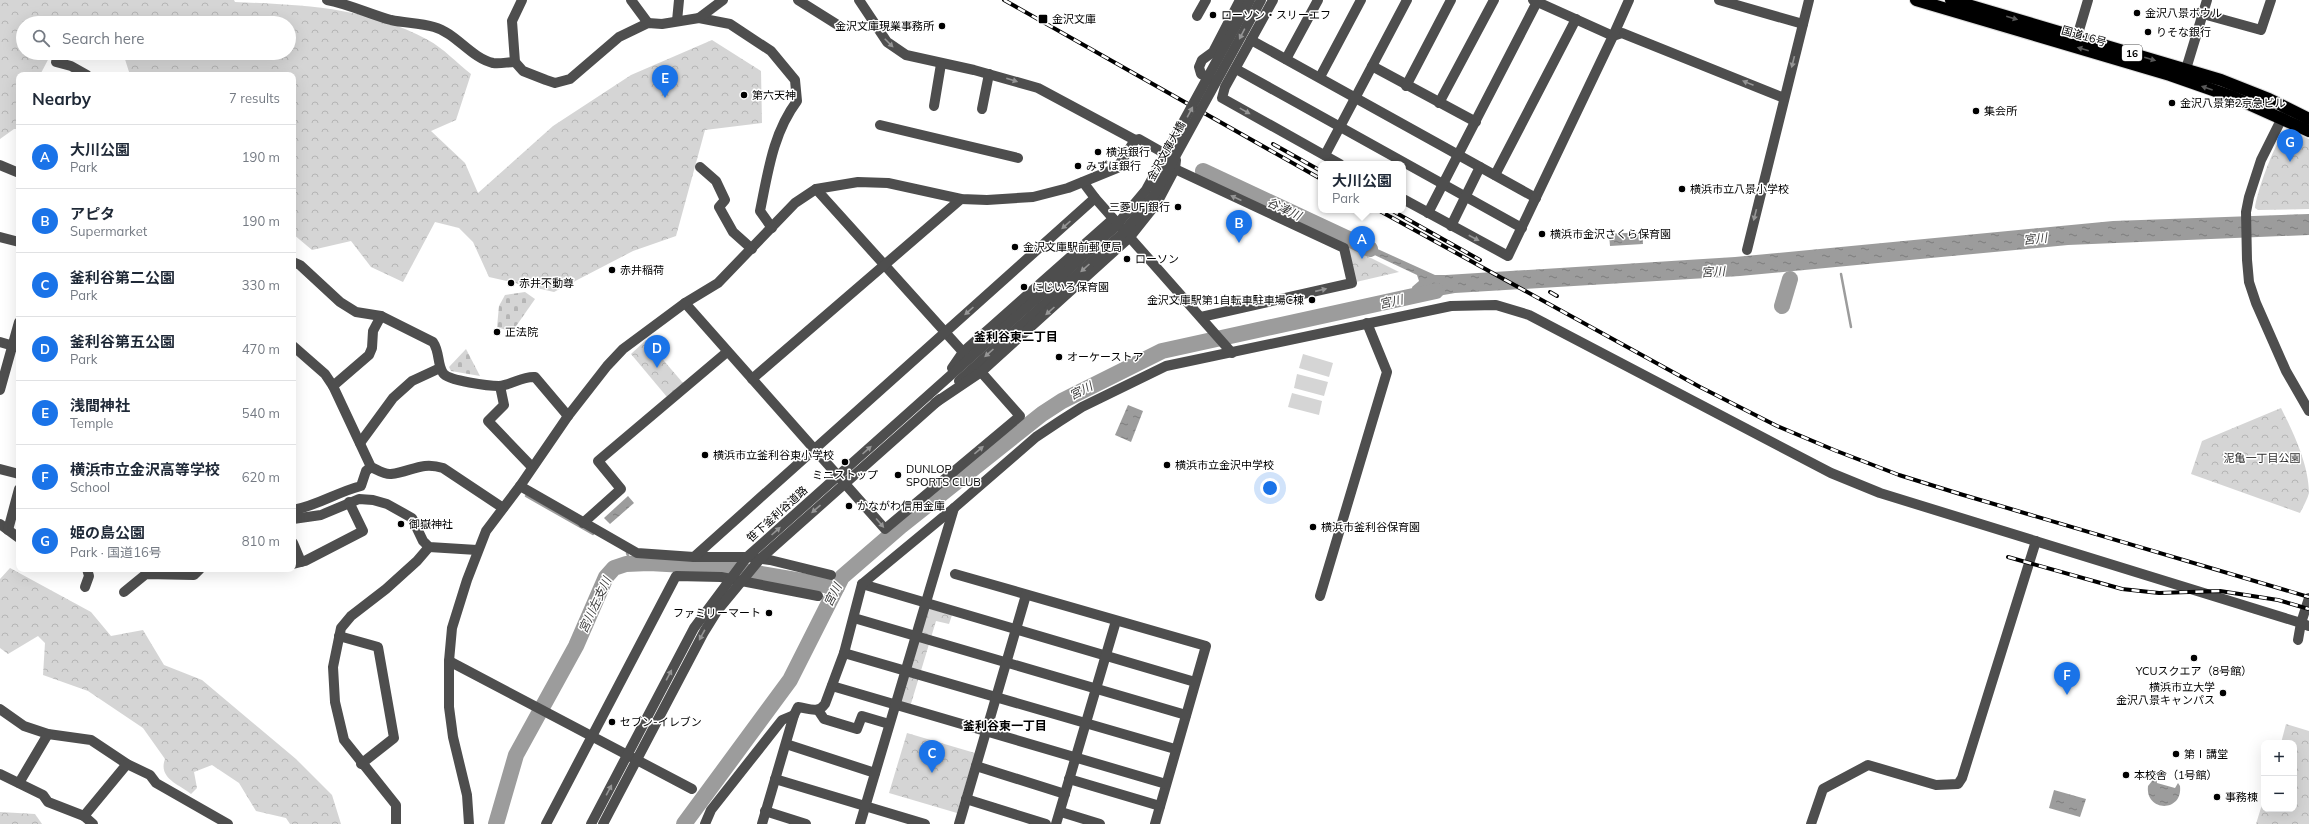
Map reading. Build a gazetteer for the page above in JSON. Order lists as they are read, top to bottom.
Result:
{
  "streets": {
    "highway": ["国道16号", "16"],
    "street": ["金沢文庫大橋", "笹下釜利谷道路"]
  },
  "crossings": [
    ["金沢文庫大橋", "笹下釜利谷道路"]
  ],
  "districts": ["釜利谷東二丁目", "釜利谷東一丁目"],
  "water": ["谷津川", "宮川", "宮川左支川"],
  "parks": ["泥亀一丁目公園"],
  "places": {
    "other": [
      "金沢八景ボウル",
      "ローソン・スリーエフ",
      "金沢文庫現業事務所",
      "りそな銀行",
      "第六天神",
      "金沢八景第2京急ビル",
      "集会所",
      "横浜銀行",
      "みずほ銀行",
      "横浜市立八景小学校",
      "三菱UFJ銀行",
      "横浜市金沢さくら保育園",
      "金沢文庫駅前郵便局",
      "ローソン",
      "赤井稲荷",
      "赤井不動尊",
      "にじいろ保育園",
      "金沢文庫駅第1自転車駐車場C棟",
      "正法院",
      "オーケーストア",
      "横浜市立釜利谷東小学校",
      "ミニストップ",
      "横浜市立金沢中学校",
      "DUNLOP SPORTS CLUB",
      "かながわ信用金庫",
      "御嶽神社",
      "横浜市釜利谷保育園",
      "ファミリーマート",
      "YCUスクエア（8号館）",
      "横浜市立大学 金沢八景キャンパス",
      "セブン-イレブン",
      "第Ⅰ講堂",
      "本校舎（1号館）",
      "事務棟"
    ],
    "transit": ["金沢文庫"]
  },
  "page": {
    "search": "Search here",
    "pins": [
      "E",
      "G",
      "B",
      "A",
      "D",
      "F",
      "C"
    ],
    "heading": ["Nearby", "7 results"],
    "list": [
      {
        "mark": "A",
        "name": "大川公園",
        "note": "Park",
        "value": "190 m"
      },
      {
        "mark": "B",
        "name": "アピタ",
        "note": "Supermarket",
        "value": "190 m"
      },
      {
        "mark": "C",
        "name": "釜利谷第二公園",
        "note": "Park",
        "value": "330 m"
      },
      {
        "mark": "D",
        "name": "釜利谷第五公園",
        "note": "Park",
        "value": "470 m"
      },
      {
        "mark": "E",
        "name": "浅間神社",
        "note": "Temple",
        "value": "540 m"
      },
      {
        "mark": "F",
        "name": "横浜市立金沢高等学校",
        "note": "School",
        "value": "620 m"
      },
      {
        "mark": "G",
        "name": "姫の島公園",
        "note": "Park · 国道16号",
        "value": "810 m"
      }
    ],
    "popup": ["大川公園", "Park"],
    "map_buttons": ["+", "−"]
  }
}
